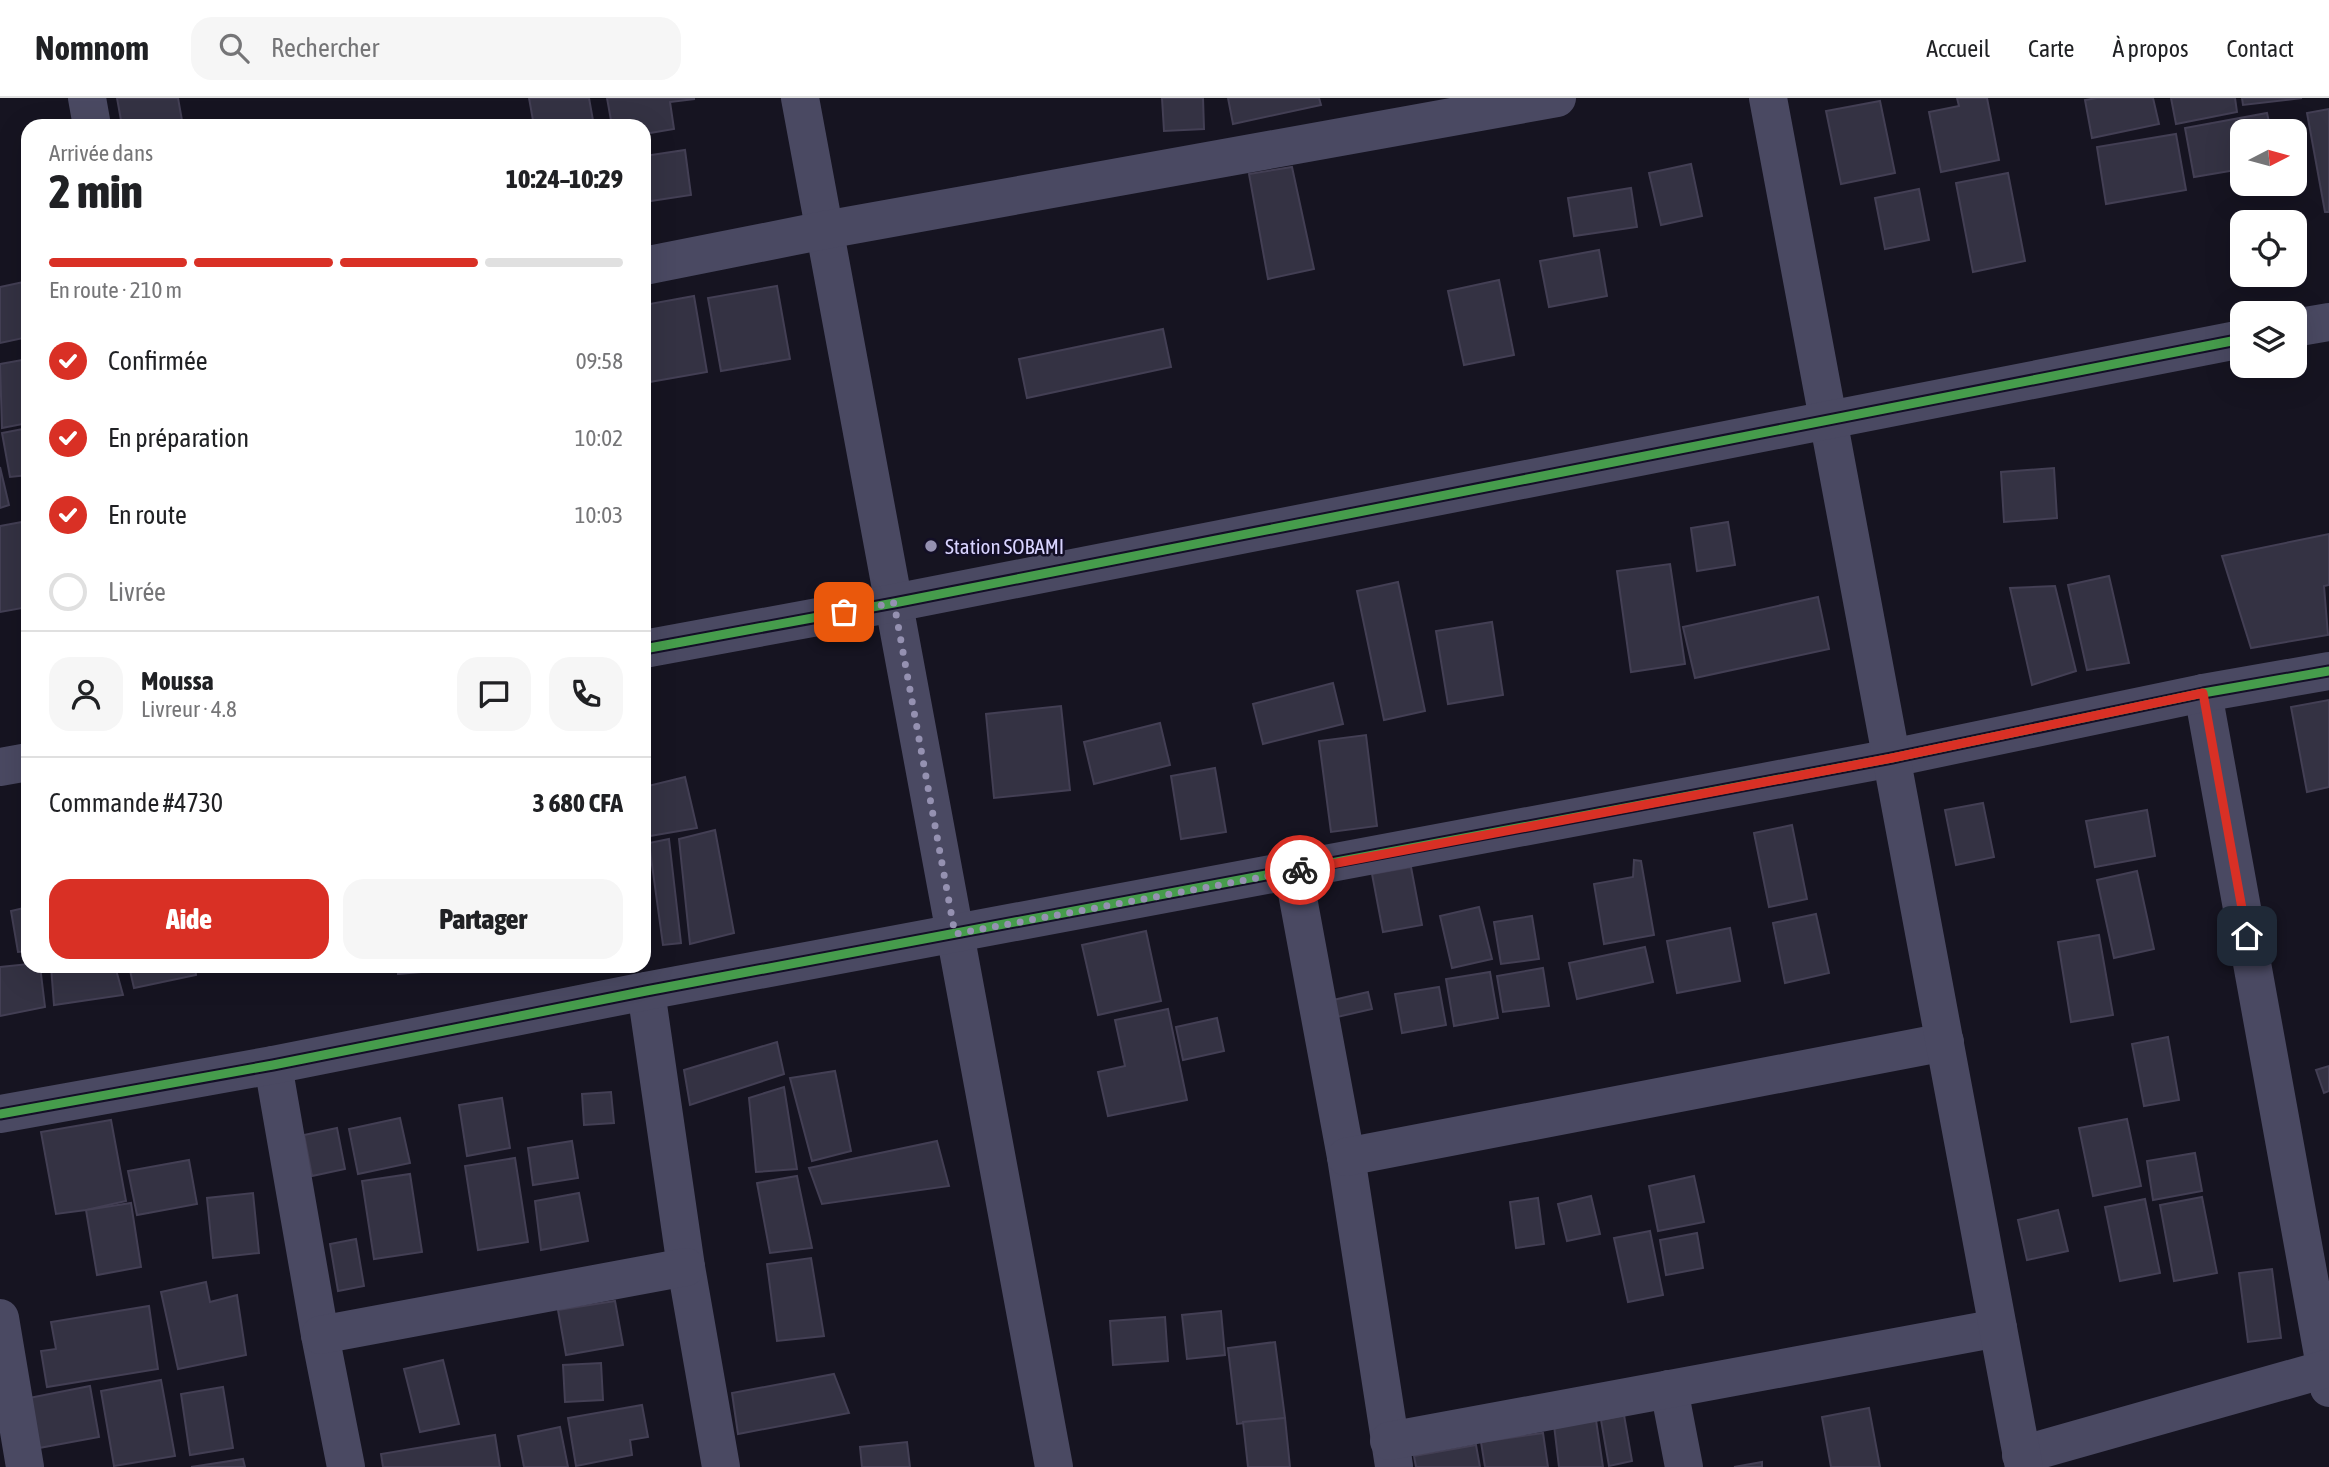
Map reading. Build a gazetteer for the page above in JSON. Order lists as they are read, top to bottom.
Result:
{
  "places": ["Station SOBAMI"],
  "north": "right",
  "page": {
    "header": "Nomnom",
    "search": "Rechercher",
    "nav": [
      "Accueil",
      "Carte",
      "À propos",
      "Contact"
    ],
    "heading": ["2 min", "Arrivée dans", "10:24–10:29"],
    "panel": [
      "Moussa",
      "Livreur · 4.8",
      "Commande #4730",
      "3 680 CFA"
    ],
    "bar": "En route · 210 m",
    "list": [
      ["Confirmée", "09:58"],
      ["En préparation", "10:02"],
      ["En route", "10:03"],
      "Livrée"
    ],
    "buttons": ["Aide", "Partager"]
  }
}
